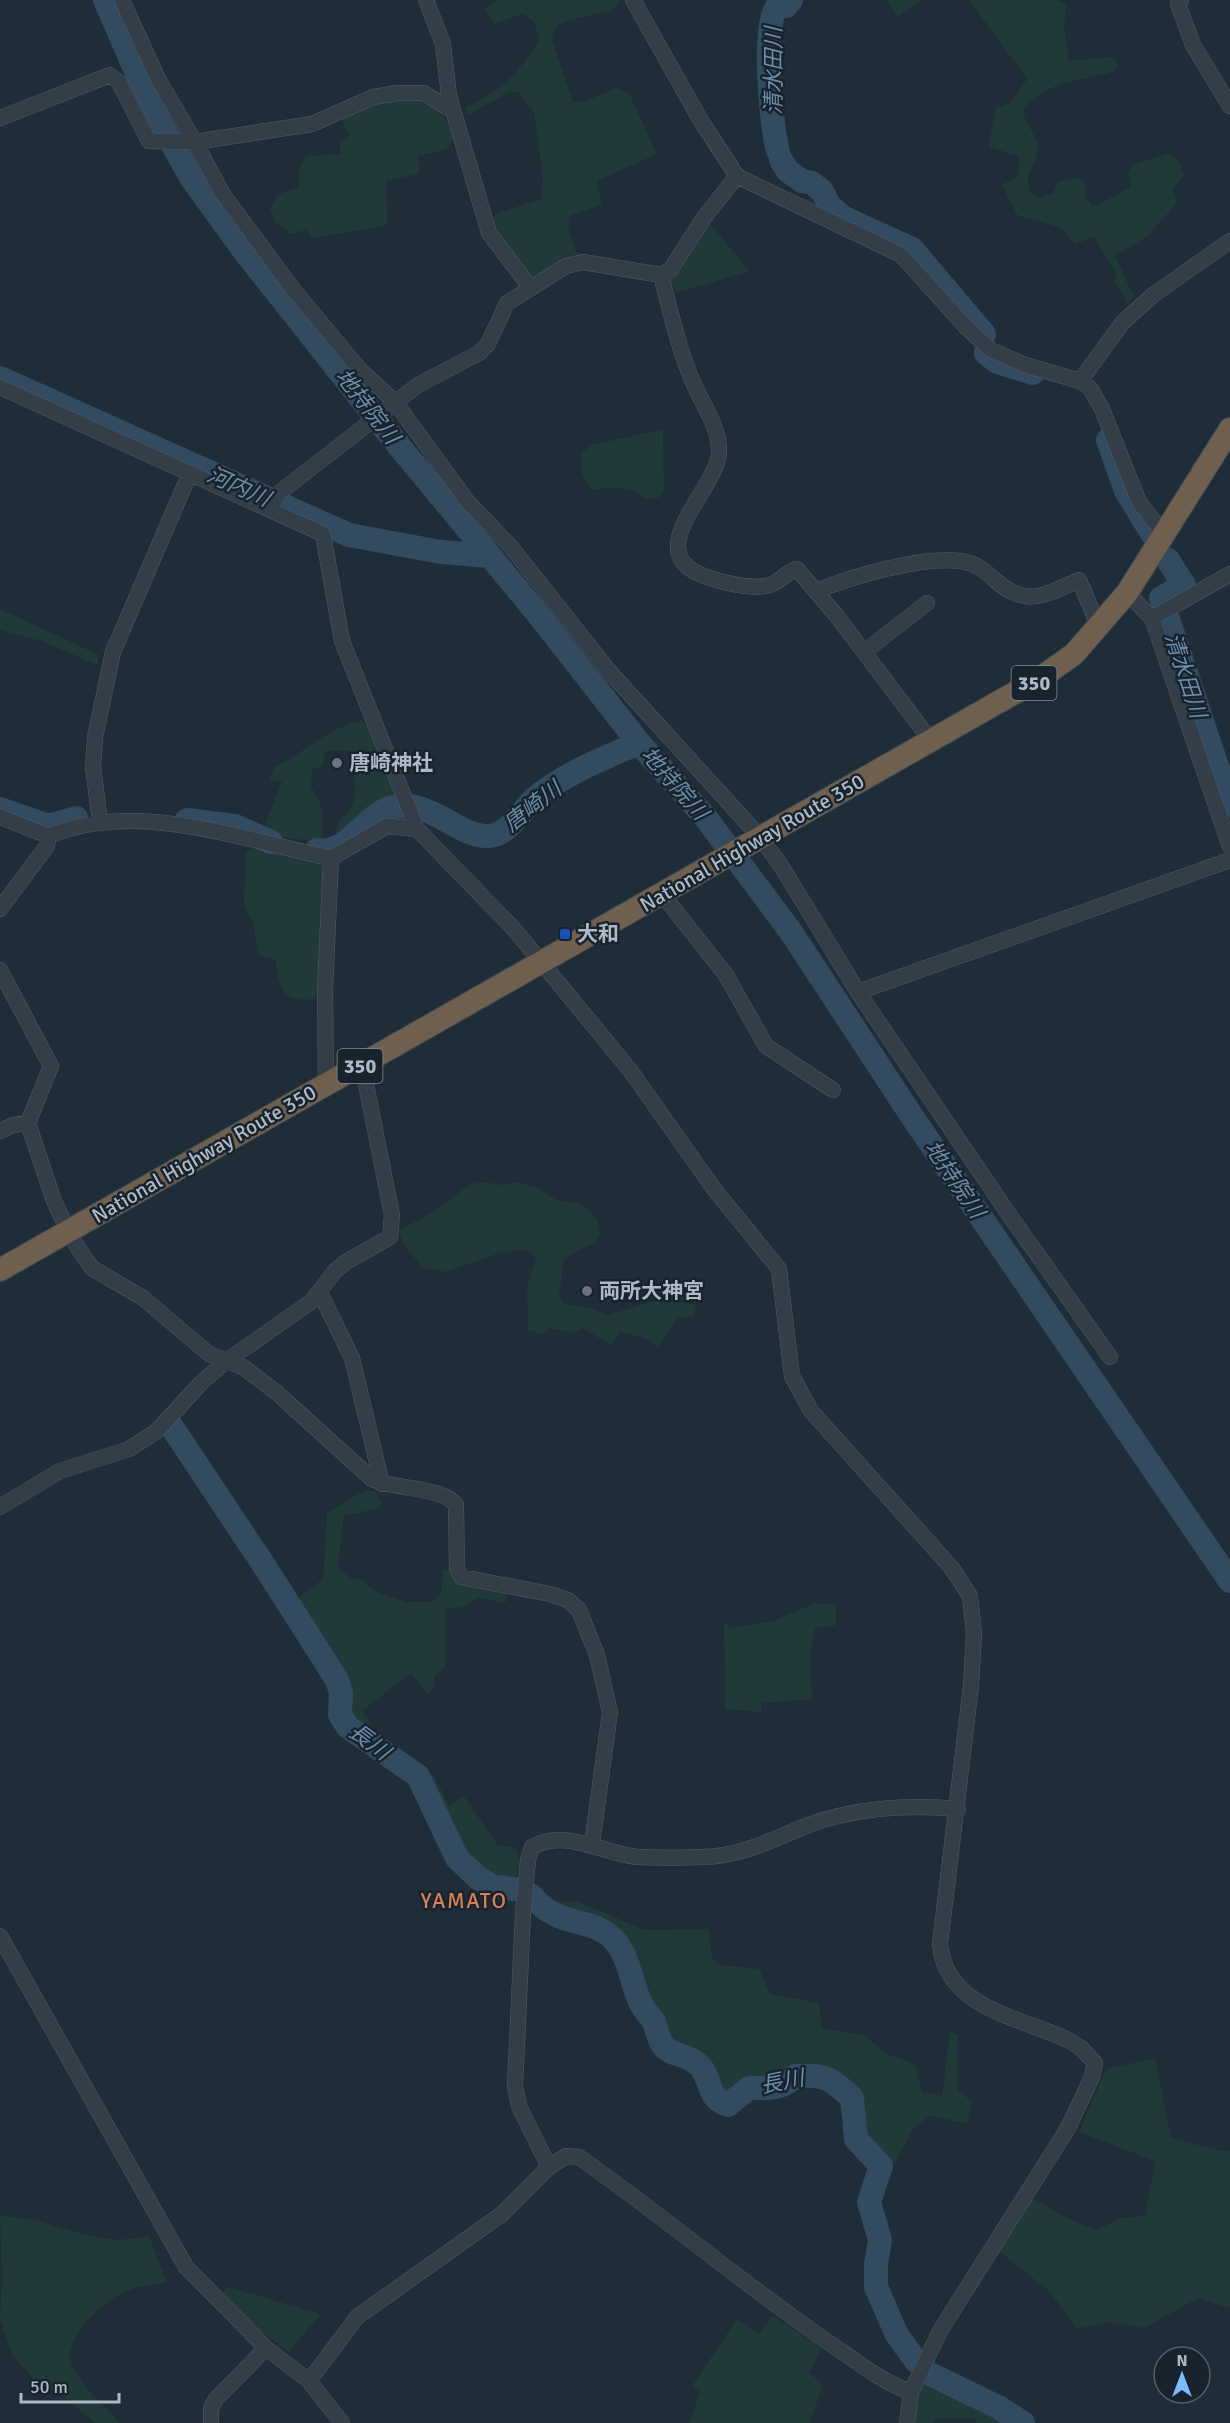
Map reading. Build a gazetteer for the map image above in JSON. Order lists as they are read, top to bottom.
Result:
{
  "streets": {
    "highway": ["350", "National Highway Route 350"]
  },
  "districts": ["YAMATO"],
  "water": [
    "清水田川",
    "地持院川",
    "河内川",
    "唐崎川",
    "長川"
  ],
  "places": {
    "other": ["唐崎神社", "両所大神宮"],
    "transit": ["大和"]
  },
  "scale_bar": "50 m",
  "north": "top"
}
